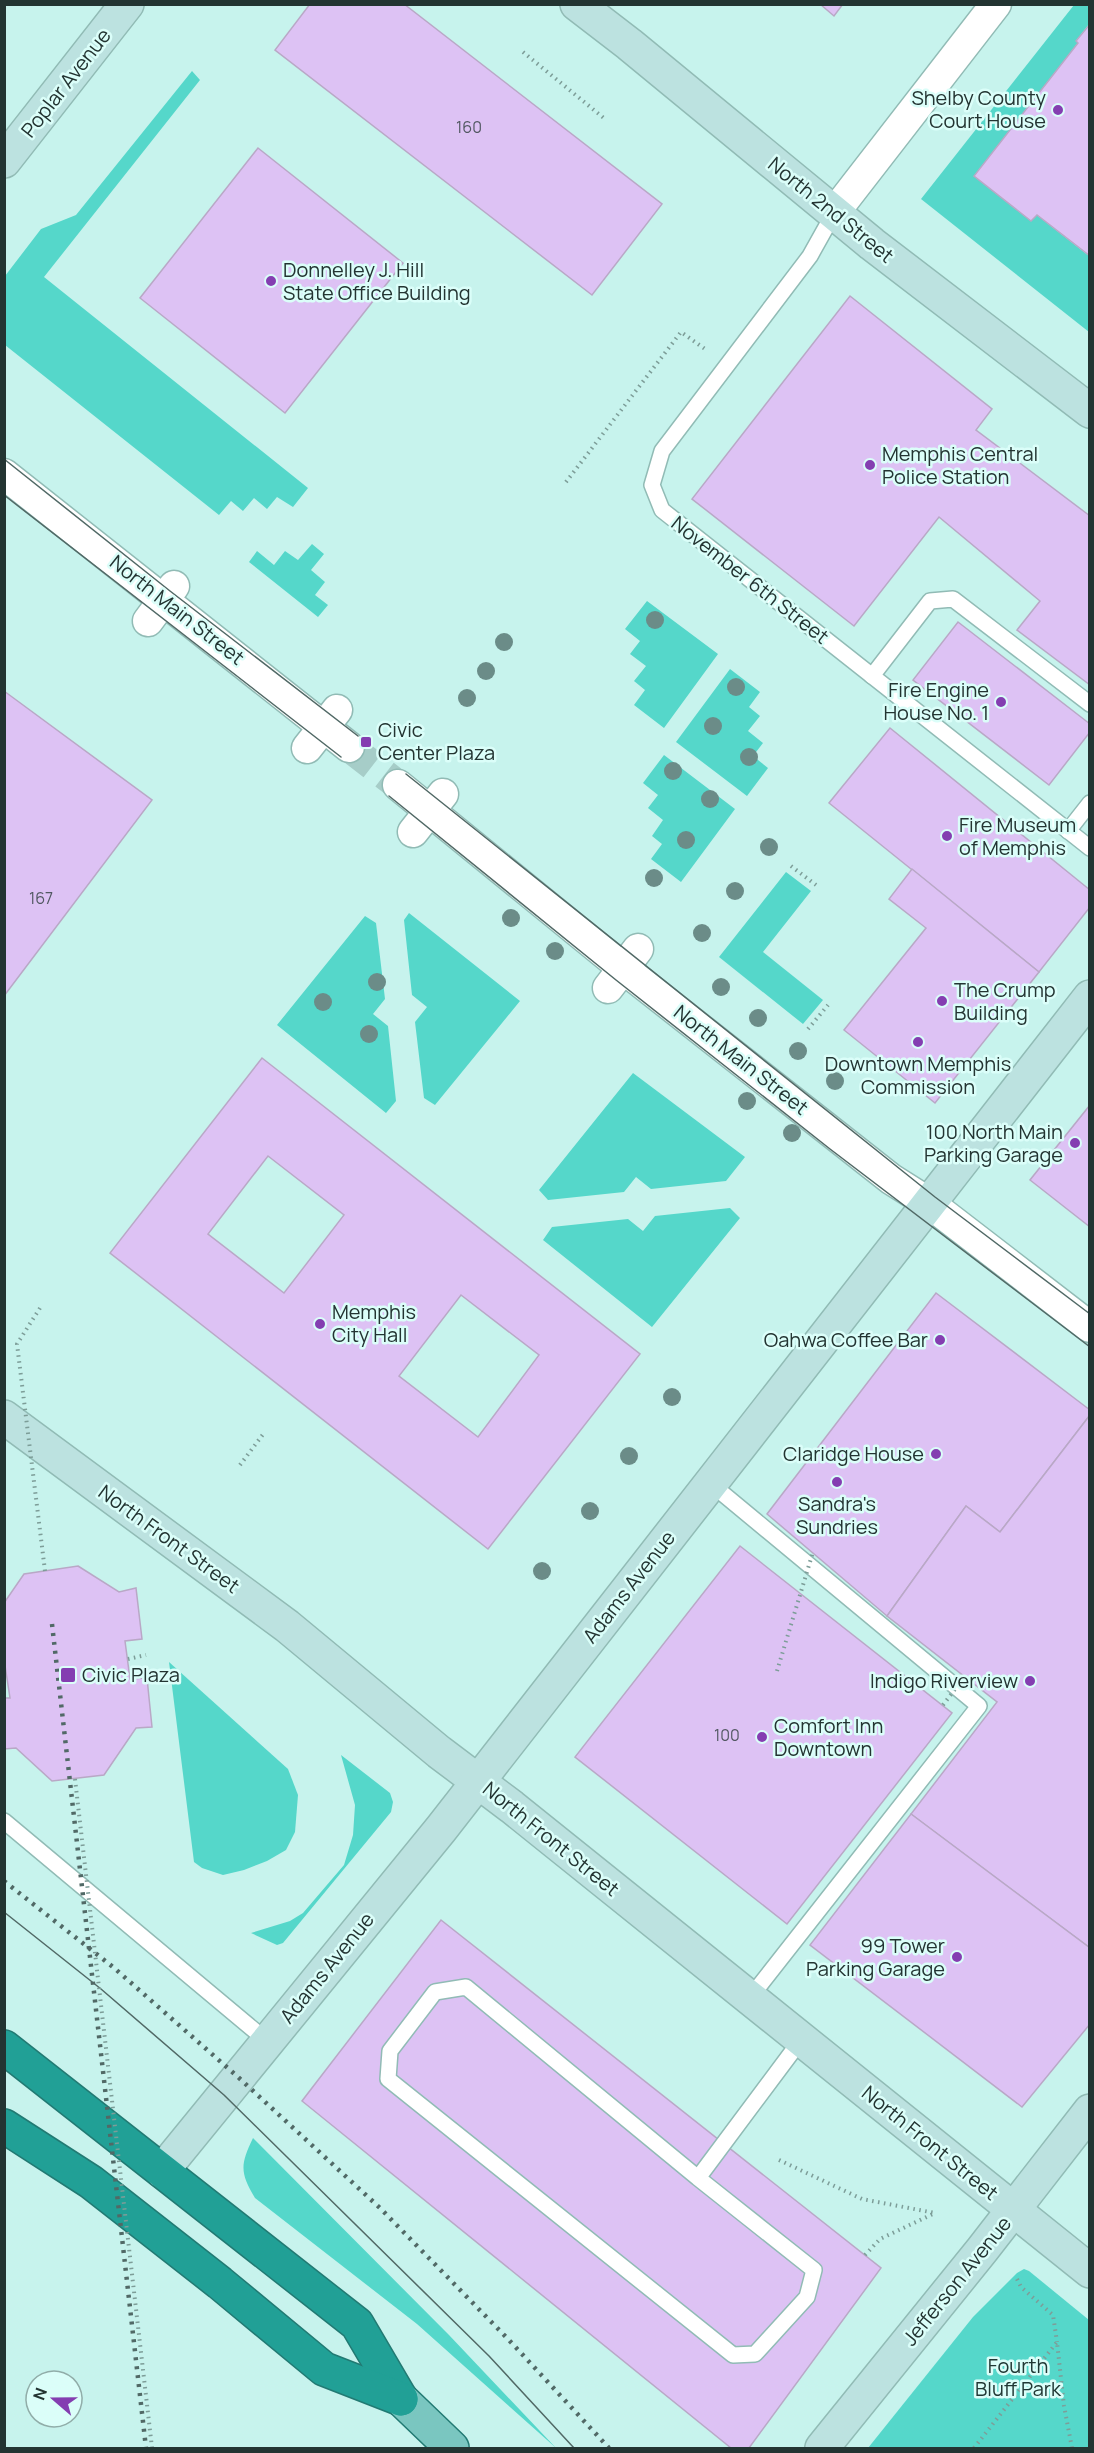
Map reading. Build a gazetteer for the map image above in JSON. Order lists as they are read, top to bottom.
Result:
{
  "streets": {
    "street": [
      "Poplar Avenue",
      "North 2nd Street",
      "North Main Street",
      "North Front Street",
      "Adams Avenue",
      "Jefferson Avenue"
    ],
    "lane": ["November 6th Street"]
  },
  "crossings": [
    ["North 2nd Street", "November 6th Street"],
    ["North Main Street", "Adams Avenue"],
    ["North Front Street", "Adams Avenue"],
    ["North Front Street", "Jefferson Avenue"]
  ],
  "parks": ["Fourth Bluff Park"],
  "places": {
    "other": [
      "Shelby County Court House",
      "Donnelley J. Hill State Office Building",
      "Memphis Central Police Station",
      "Fire Engine House No. 1",
      "Fire Museum of Memphis",
      "The Crump Building",
      "Downtown Memphis Commission",
      "100 North Main Parking Garage",
      "Memphis City Hall",
      "Oahwa Coffee Bar",
      "Claridge House",
      "Sandra's Sundries",
      "Indigo Riverview",
      "Comfort Inn Downtown",
      "99 Tower Parking Garage"
    ],
    "transit": ["Civic Center Plaza", "Civic Plaza"]
  },
  "house_numbers": ["160", "167", "100"],
  "north": "left"
}
